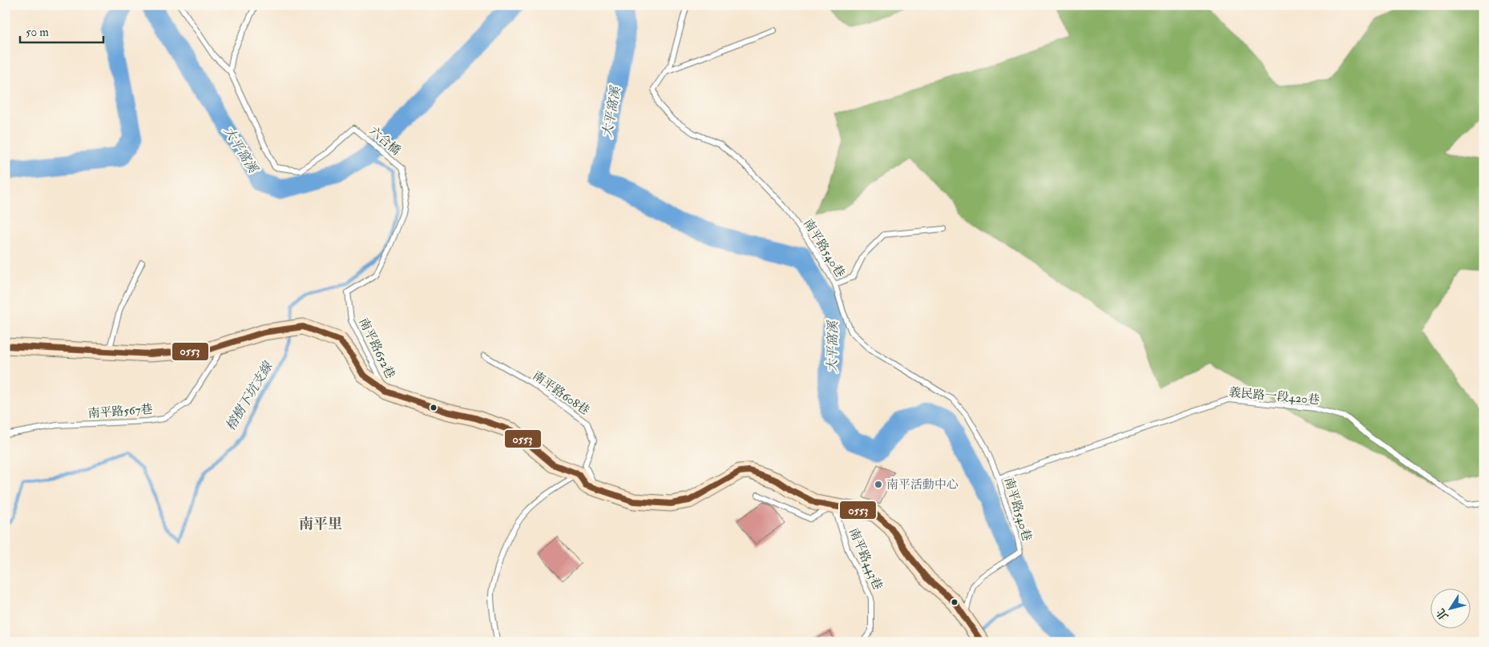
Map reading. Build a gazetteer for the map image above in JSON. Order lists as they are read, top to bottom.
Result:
{
  "streets": {
    "lane": [
      "六合橋",
      "南平路540巷",
      "南平路652巷",
      "南平路608巷",
      "義民路一段420巷",
      "南平路567巷",
      "南平路443巷"
    ]
  },
  "crossings": [
    ["六合橋", "南平路652巷"],
    ["南平路540巷", "義民路一段420巷"]
  ],
  "districts": ["南平里"],
  "water": ["大平窩溪", "榕樹下坑支線"],
  "places": ["南平活動中心"],
  "lines": ["transit line 0553"],
  "scale_bar": "50 m",
  "north": "bottom left"
}
